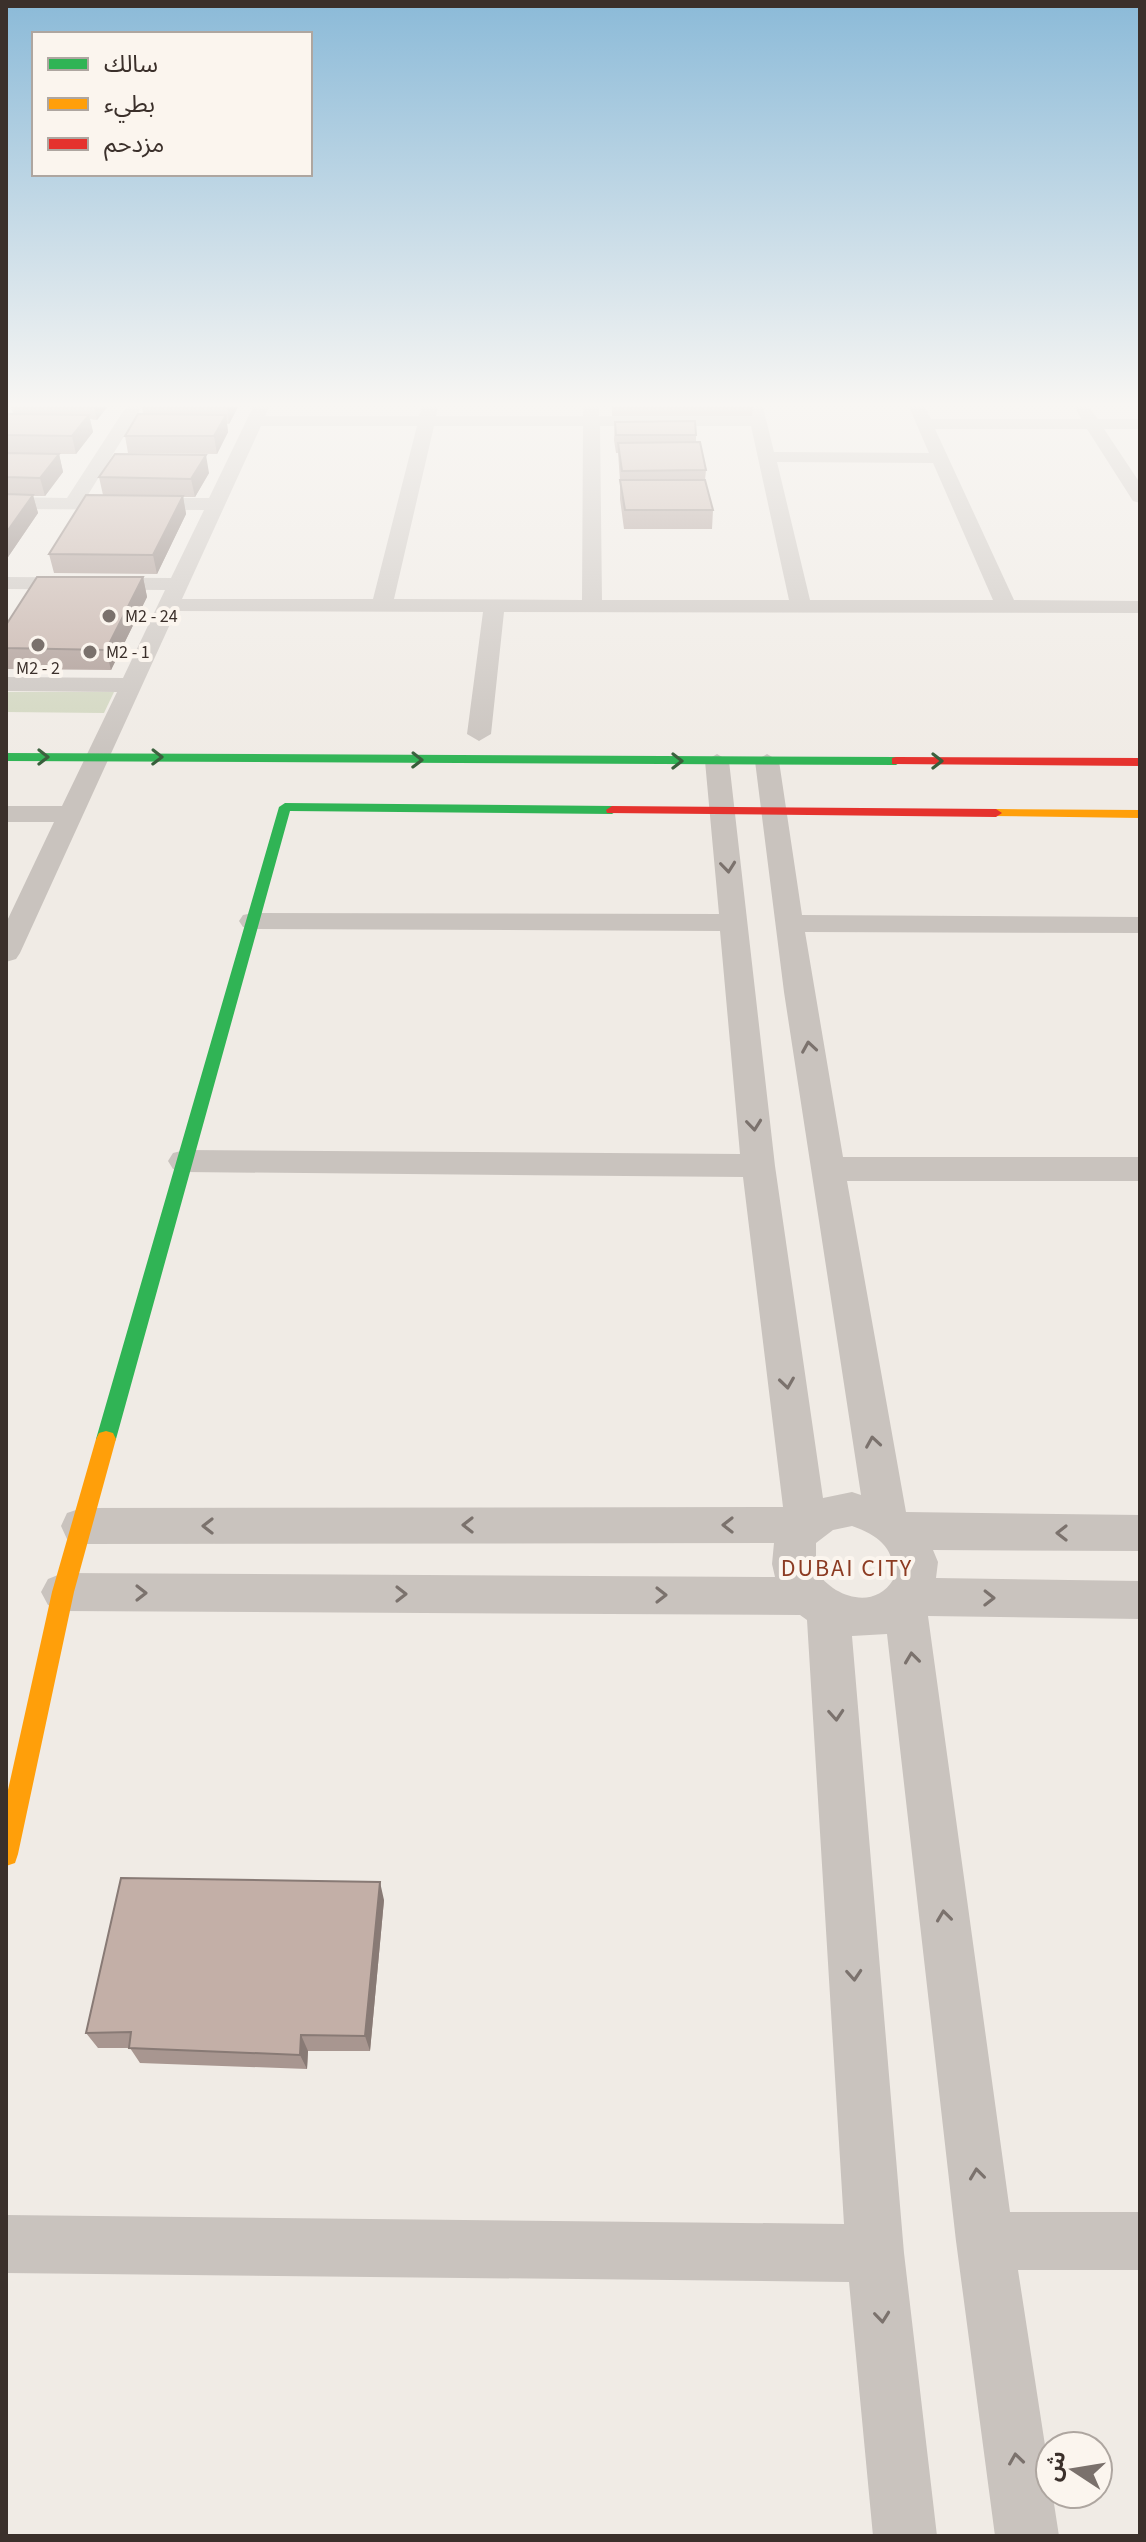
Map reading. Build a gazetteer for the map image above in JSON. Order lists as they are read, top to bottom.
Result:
{
  "districts": ["DUBAI CITY"],
  "places": ["M2 - 24", "M2 - 2", "M2 - 1"],
  "legend": ["سالك", "بطيء", "مزدحم"],
  "north": "left"
}
